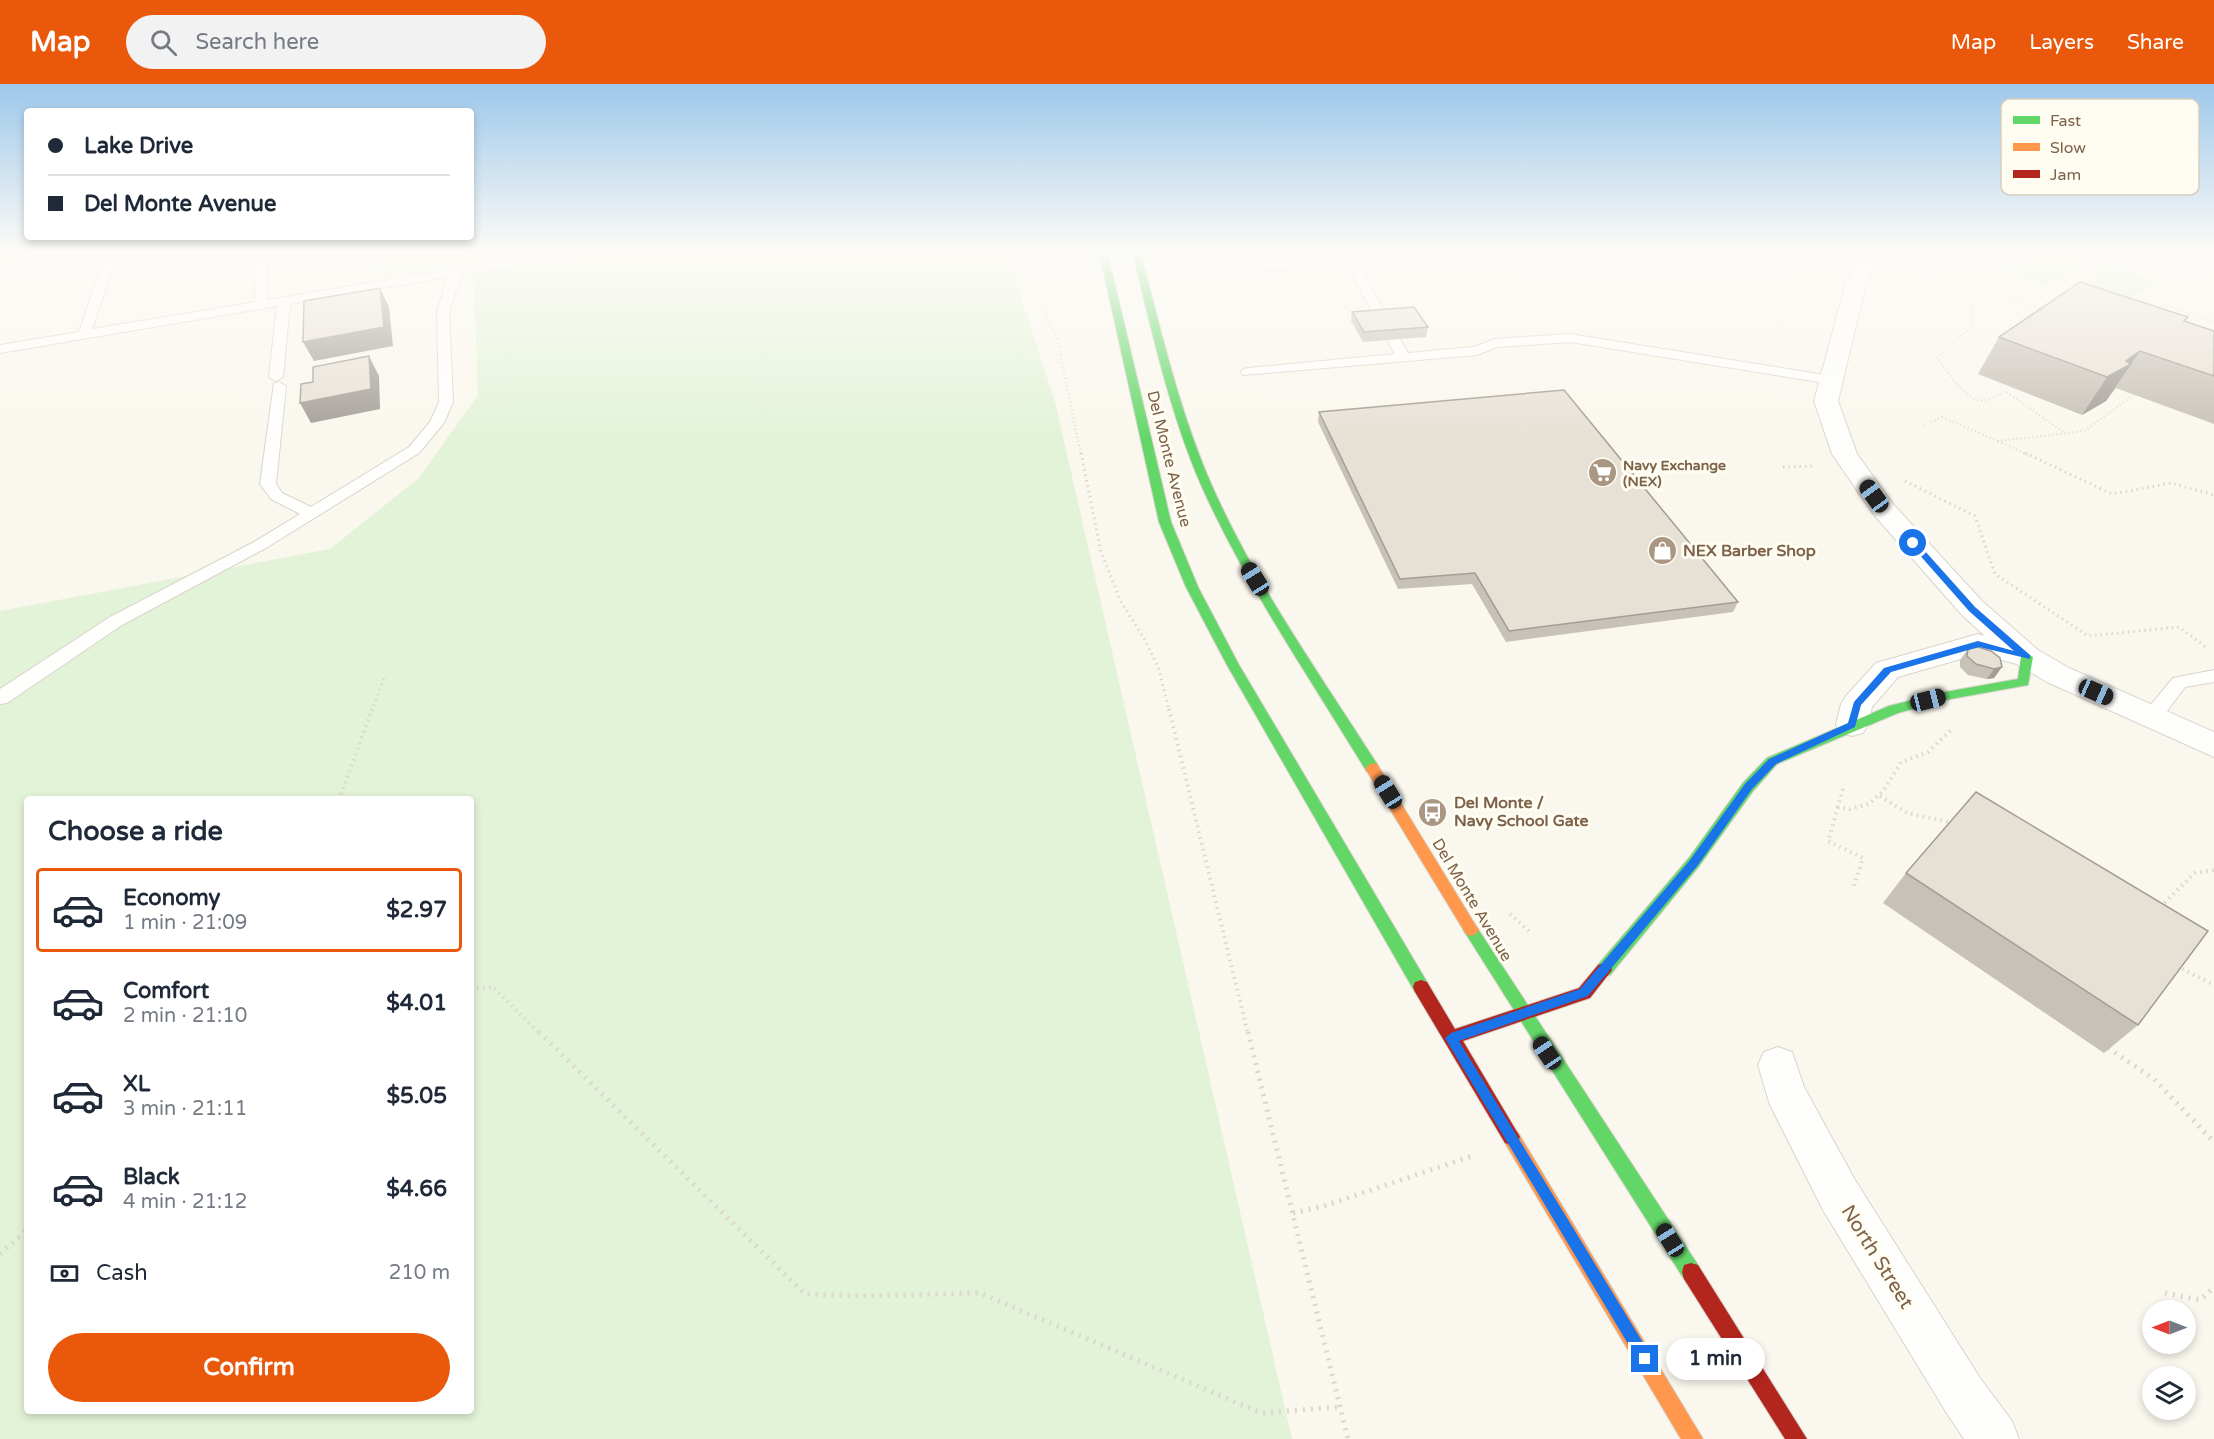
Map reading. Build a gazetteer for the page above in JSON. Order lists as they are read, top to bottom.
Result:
{
  "streets": {
    "main road": ["Del Monte Avenue"],
    "street": ["North Street"]
  },
  "places": {
    "supermarket": ["Navy Exchange (NEX)"],
    "shop": ["NEX Barber Shop"],
    "bus stop": ["Del Monte / Navy School Gate"]
  },
  "legend": ["Fast", "Slow", "Jam"],
  "north": "left",
  "page": {
    "header": "Map",
    "search": "Search here",
    "nav": ["Map", "Layers", "Share"],
    "banner": ["Lake Drive", "Del Monte Avenue"],
    "heading": "Choose a ride",
    "list": [
      {
        "name": "Economy",
        "note": "1 min · 21:09",
        "value": "$2.97"
      },
      {
        "name": "Comfort",
        "note": "2 min · 21:10",
        "value": "$4.01"
      },
      {
        "name": "XL",
        "note": "3 min · 21:11",
        "value": "$5.05"
      },
      {
        "name": "Black",
        "note": "4 min · 21:12",
        "value": "$4.66"
      }
    ],
    "pay": ["Cash", "210 m"],
    "buttons": "Confirm",
    "bubble": "1 min"
  }
}
